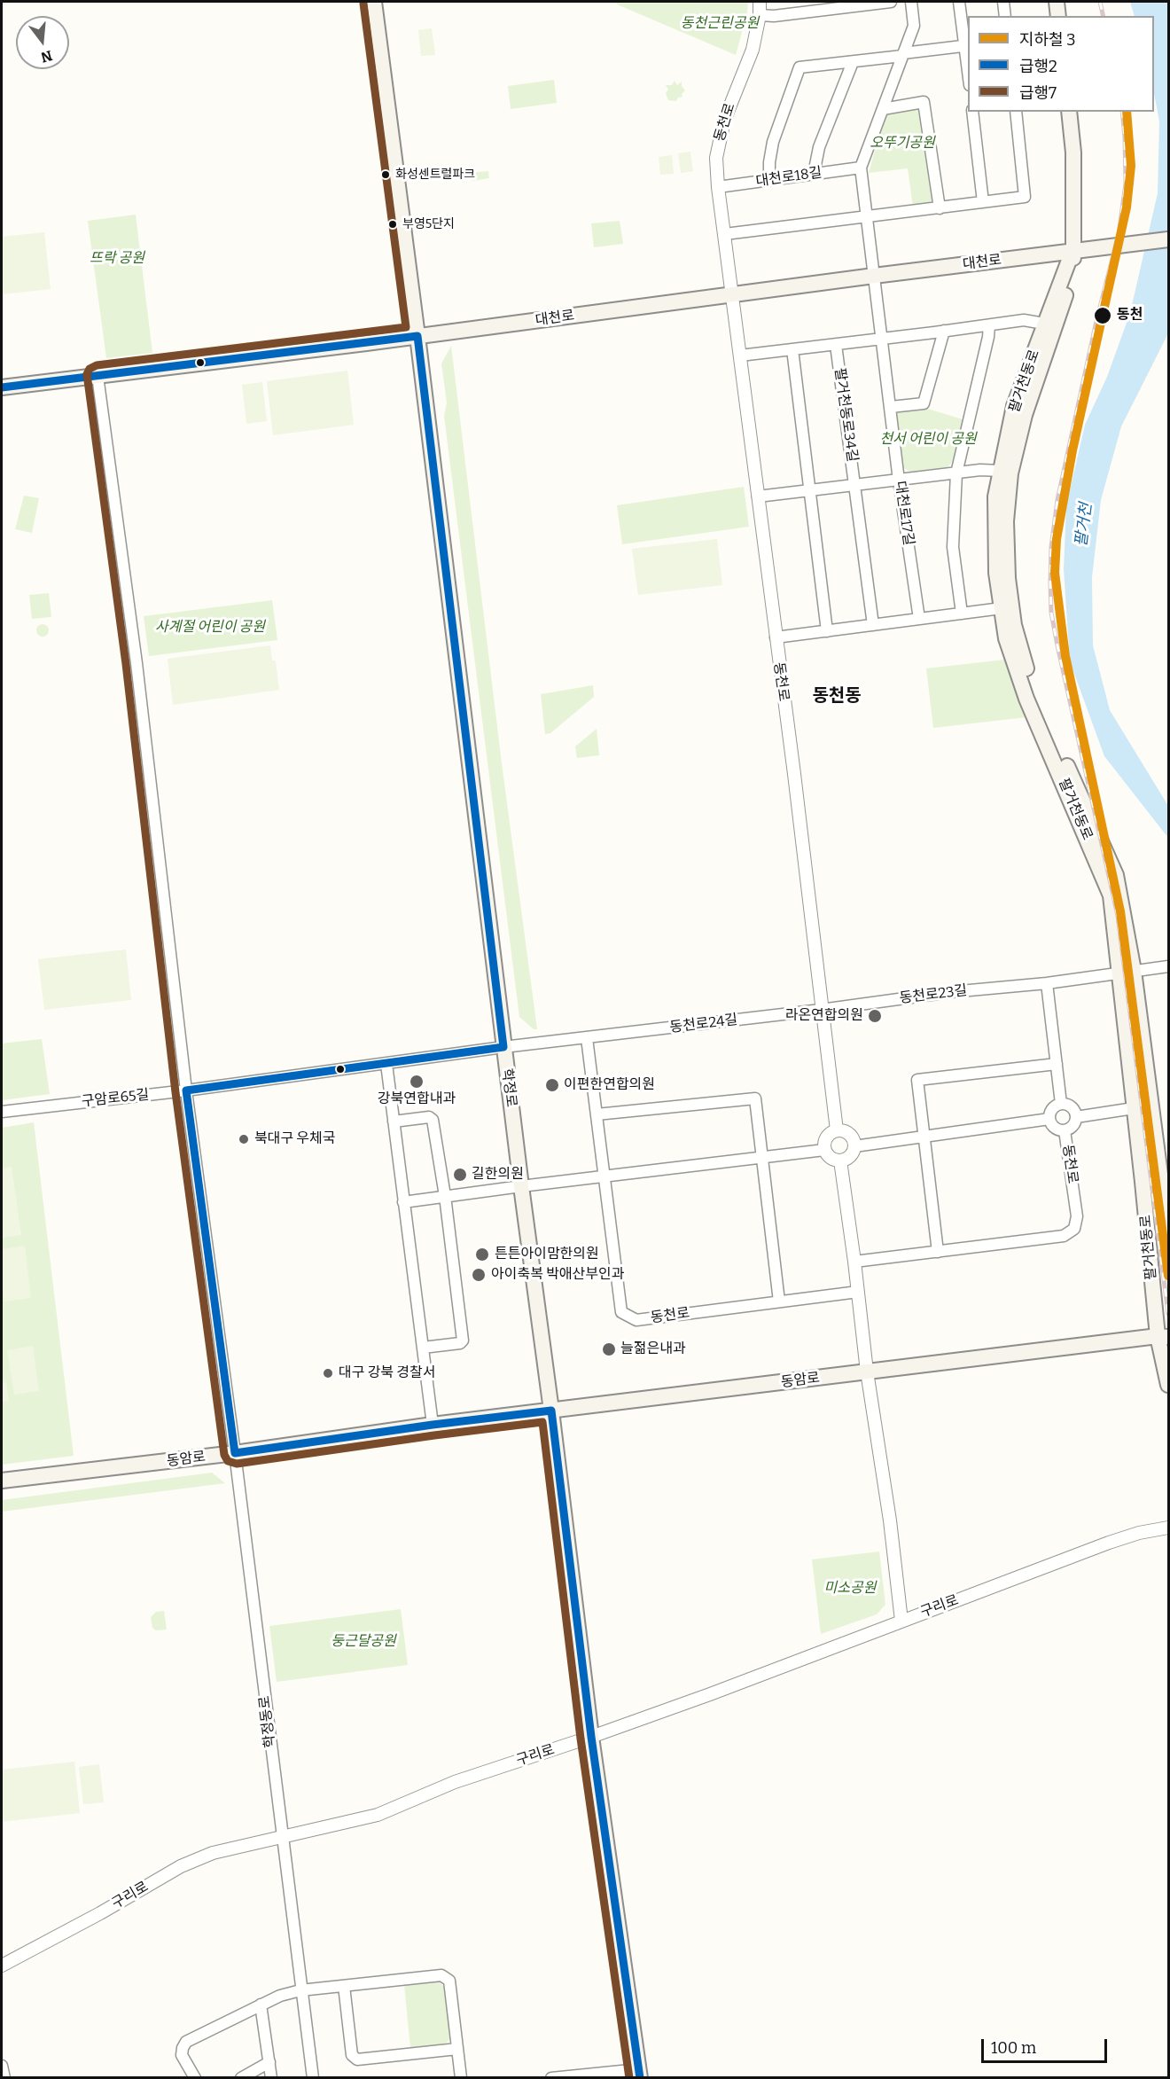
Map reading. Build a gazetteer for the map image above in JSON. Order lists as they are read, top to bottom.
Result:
{
  "streets": {
    "main road": [
      "대천로",
      "팔거천동로",
      "학정로",
      "동암로"
    ],
    "street": [
      "동천로",
      "대천로18길",
      "팔거천동로34길",
      "대천로17길",
      "동천로23길",
      "동천로24길",
      "구암로65길",
      "구리로",
      "학정동로"
    ]
  },
  "crossings": [
    ["동천로", "대천로18길"],
    ["동천로", "대천로"],
    ["동천로", "동천로23길"],
    ["동천로", "동천로24길"],
    ["대천로", "팔거천동로"],
    ["대천로", "대천로17길"],
    ["대천로", "학정로"],
    ["대천로", "학정동로"],
    ["팔거천동로", "동천로23길"],
    ["팔거천동로", "동암로"],
    ["동천로23길", "동천로24길"],
    ["동천로24길", "학정로"],
    ["동천로24길", "구암로65길"],
    ["학정로", "구암로65길"],
    ["학정로", "동암로"],
    ["학정로", "구리로"],
    ["구암로65길", "학정동로"],
    ["동암로", "학정동로"],
    ["구리로", "학정동로"]
  ],
  "districts": ["동천동"],
  "water": ["팔거천"],
  "parks": [
    "동천근린공원",
    "오뚜기공원",
    "뜨락 공원",
    "천서 어린이 공원",
    "사계절 어린이 공원",
    "미소공원",
    "둥근달공원"
  ],
  "places": [
    "화성센트럴파크",
    "부영5단지",
    "동천",
    "라온연합의원",
    "강북연합내과",
    "이편한연합의원",
    "북대구 우체국",
    "길한의원",
    "튼튼아이맘한의원",
    "아이축복 박애산부인과",
    "늘젊은내과",
    "대구 강북 경찰서"
  ],
  "lines": ["transit line 급행7", "metro line 3", "transit line 급행2"],
  "legend": ["지하철 3", "급행2", "급행7"],
  "scale_bar": "100 m",
  "north": "bottom"
}
